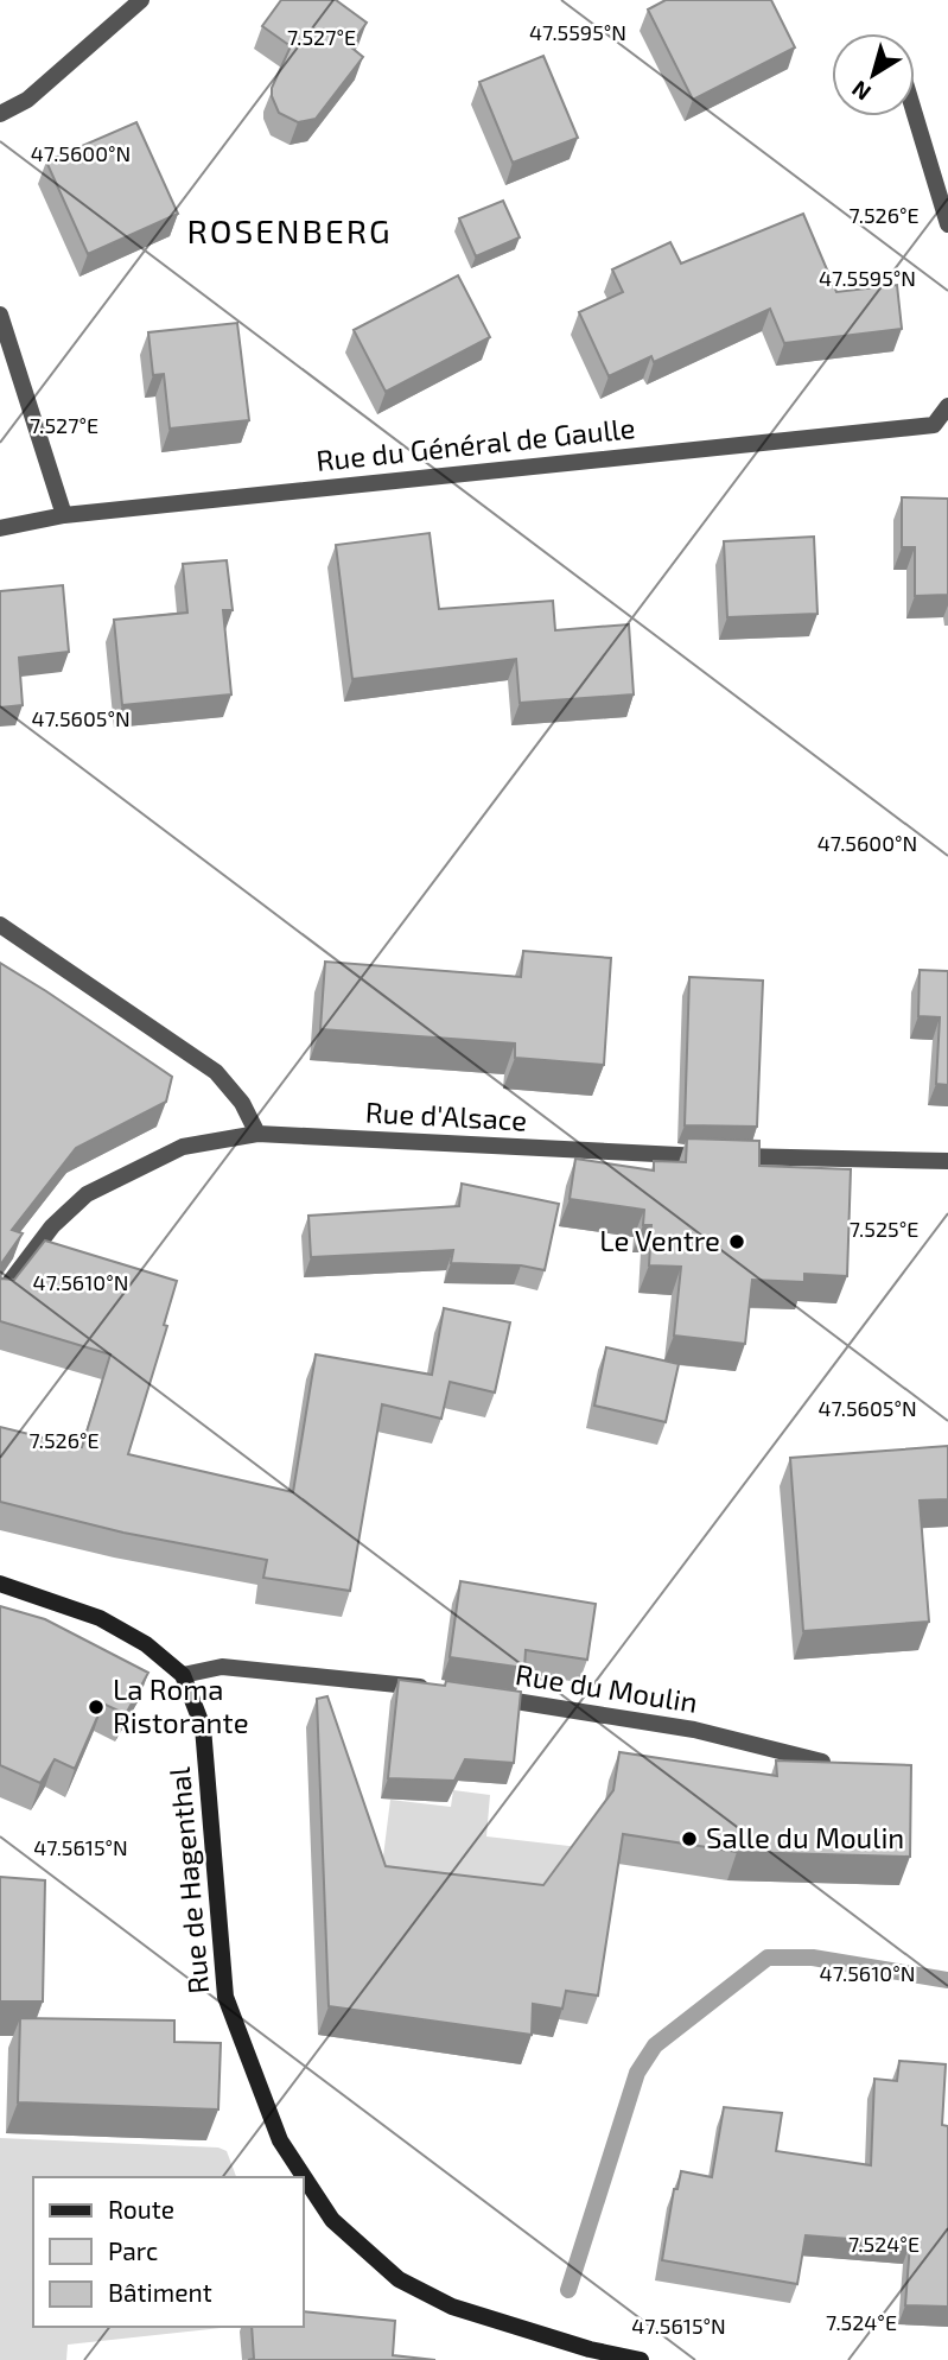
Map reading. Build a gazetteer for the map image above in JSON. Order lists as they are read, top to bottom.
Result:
{
  "streets": {
    "main road": ["Rue de Hagenthal"],
    "street": ["Rue du Général de Gaulle", "Rue d'Alsace", "Rue du Moulin"]
  },
  "districts": ["ROSENBERG"],
  "places": ["Le Ventre", "La Roma Ristorante", "Salle du Moulin"],
  "legend": ["Route", "Parc", "Bâtiment"],
  "north": "bottom left",
  "coordinates": [
    "47.5595°N",
    "7.527°E",
    "47.5600°N",
    "7.526°E",
    "47.5605°N",
    "7.525°E",
    "47.5610°N",
    "47.5615°N",
    "7.524°E"
  ]
}
